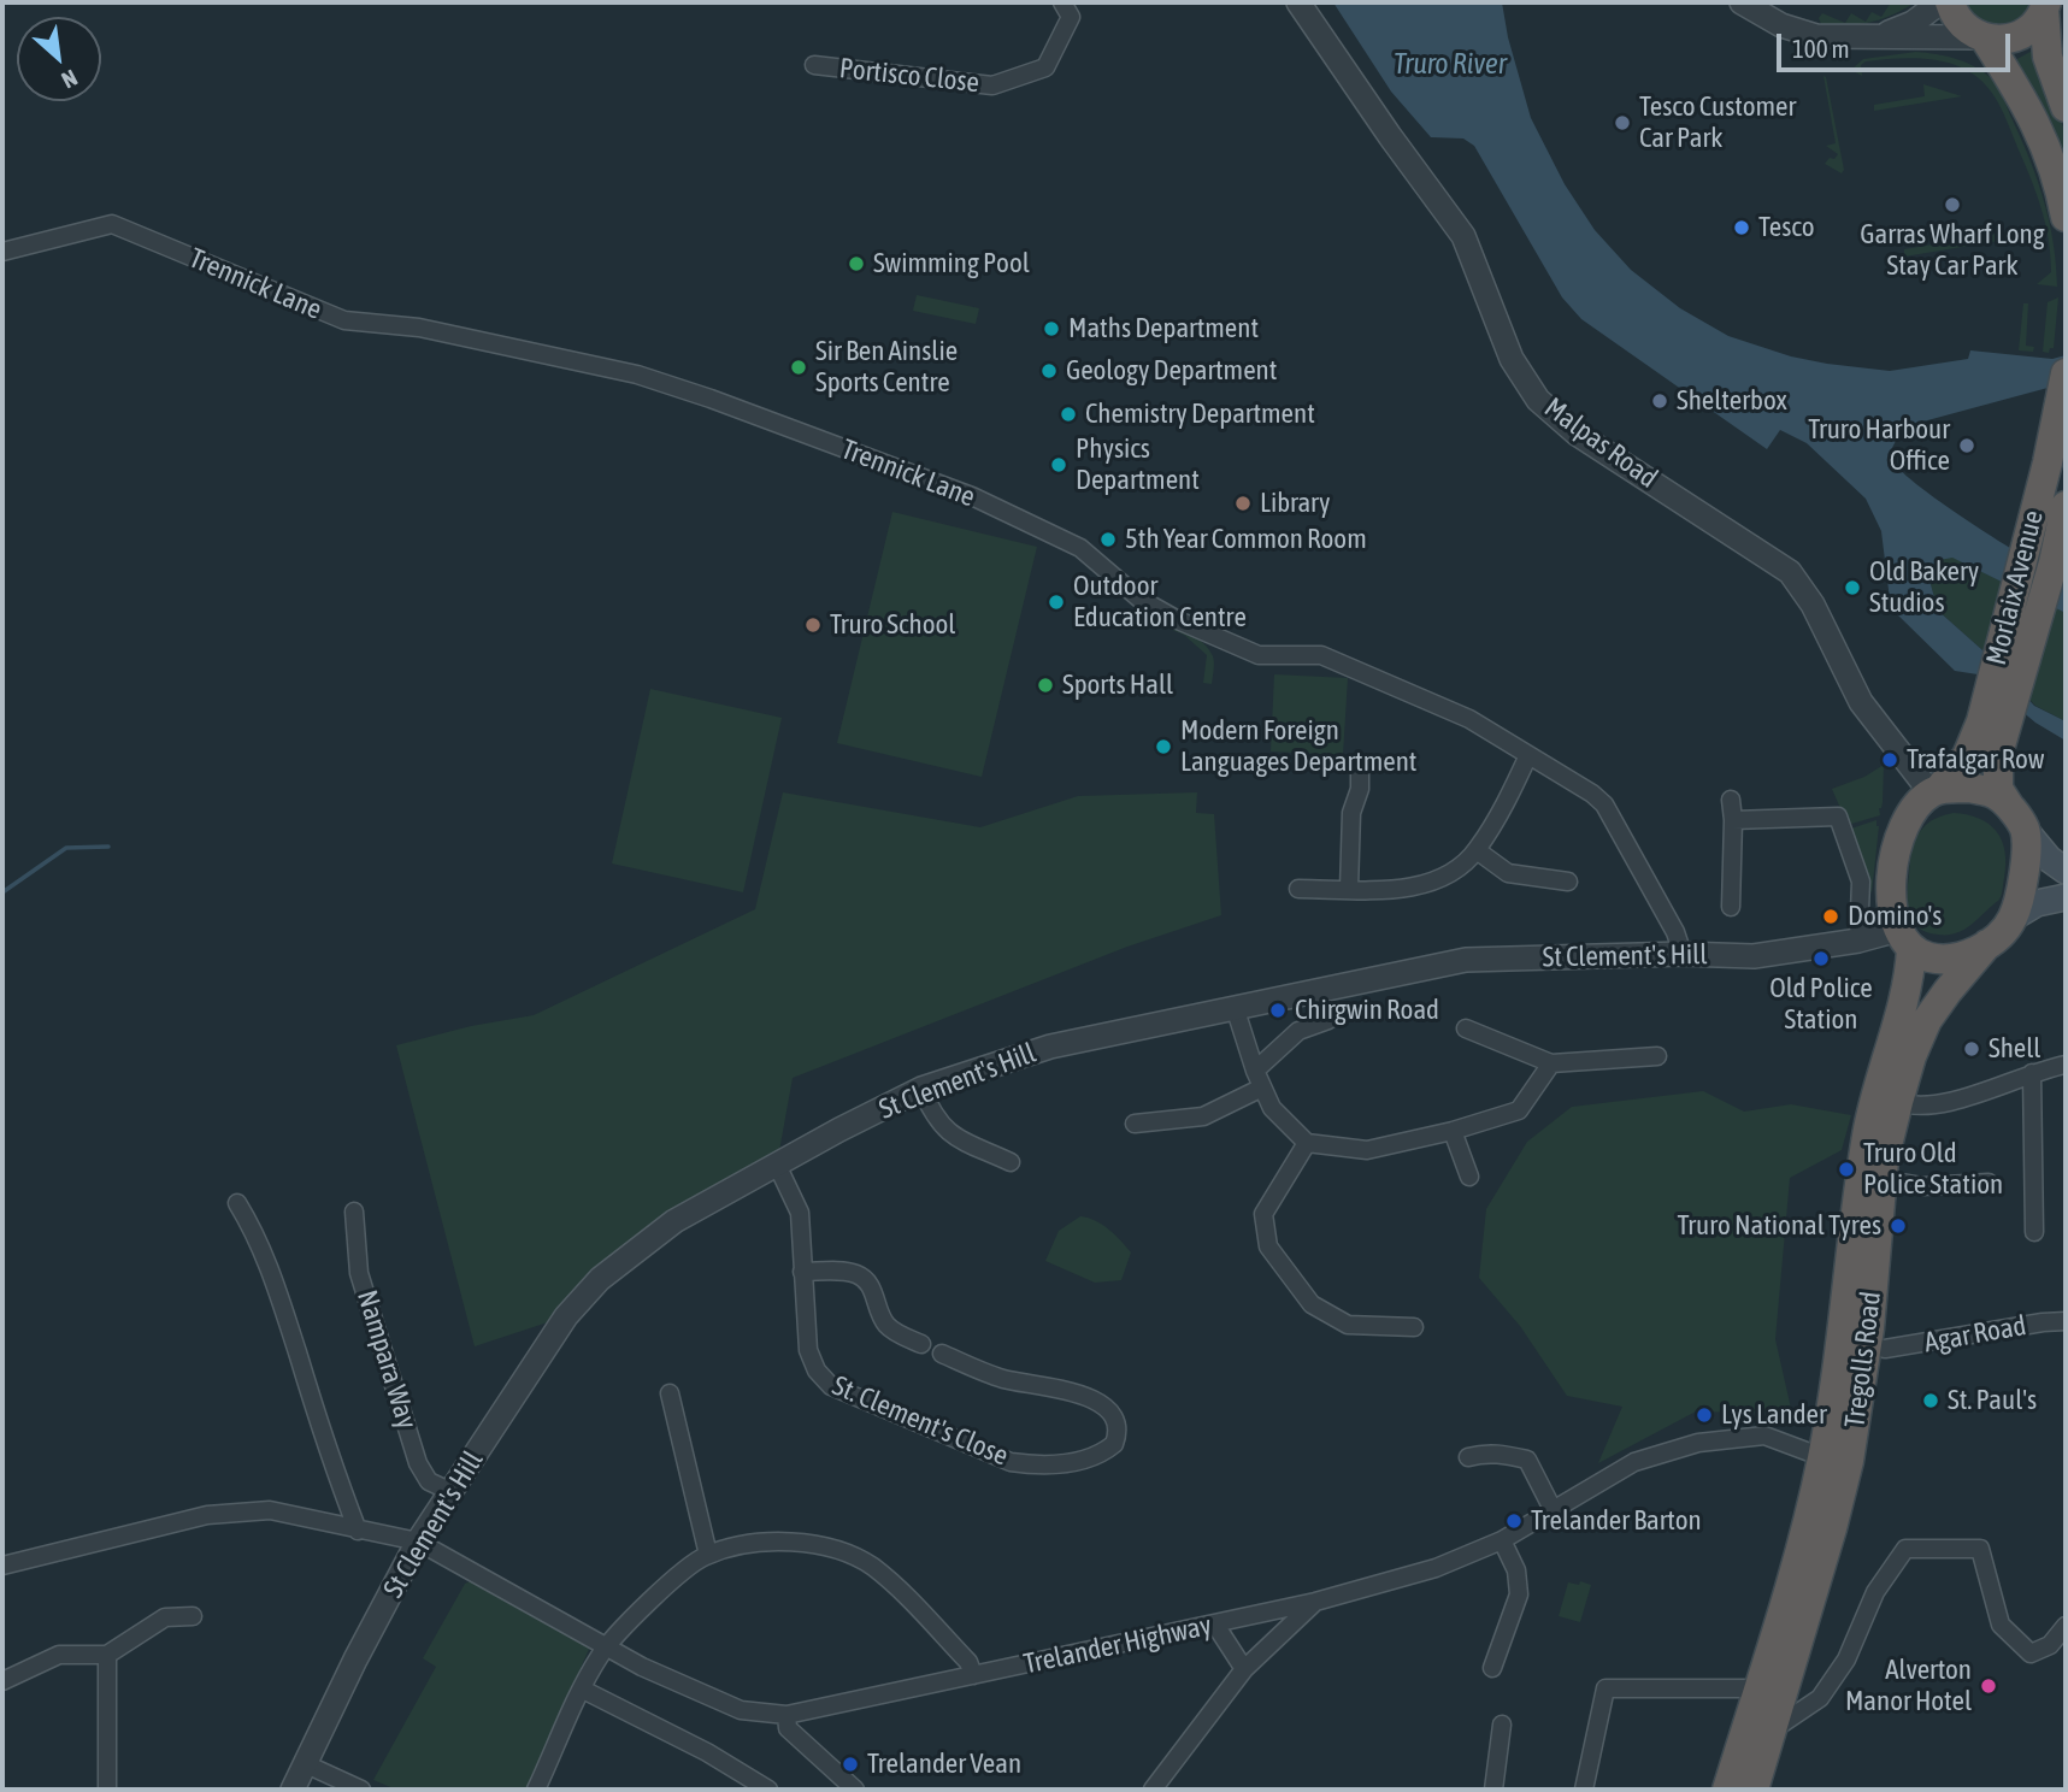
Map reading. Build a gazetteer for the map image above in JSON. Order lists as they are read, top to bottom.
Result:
{
  "streets": {
    "highway": ["Morlaix Avenue", "Tregolls Road"],
    "street": [
      "Portisco Close",
      "Trennick Lane",
      "Malpas Road",
      "St Clement's Hill",
      "Agar Road",
      "Nampara Way",
      "St. Clement's Close",
      "Trelander Highway"
    ]
  },
  "crossings": [
    ["Trennick Lane", "St Clement's Hill"],
    ["Malpas Road", "Morlaix Avenue"],
    ["Malpas Road", "St Clement's Hill"],
    ["Malpas Road", "Tregolls Road"],
    ["Morlaix Avenue", "St Clement's Hill"],
    ["Morlaix Avenue", "Tregolls Road"],
    ["St Clement's Hill", "Nampara Way"],
    ["St Clement's Hill", "Tregolls Road"],
    ["St Clement's Hill", "St. Clement's Close"],
    ["St Clement's Hill", "Trelander Highway"],
    ["Agar Road", "Tregolls Road"],
    ["Tregolls Road", "Trelander Highway"]
  ],
  "water": ["Truro River"],
  "places": [
    "Tesco Customer Car Park",
    "Garras Wharf Long Stay Car Park",
    "Tesco",
    "Swimming Pool",
    "Maths Department",
    "Sir Ben Ainslie Sports Centre",
    "Geology Department",
    "Shelterbox",
    "Chemistry Department",
    "Truro Harbour Office",
    "Physics Department",
    "Library",
    "5th Year Common Room",
    "Old Bakery Studios",
    "Outdoor Education Centre",
    "Truro School",
    "Sports Hall",
    "Modern Foreign Languages Department",
    "Trafalgar Row",
    "Domino's",
    "Old Police Station",
    "Chirgwin Road",
    "Shell",
    "Truro Old Police Station",
    "Truro National Tyres",
    "St. Paul's",
    "Lys Lander",
    "Trelander Barton",
    "Alverton Manor Hotel",
    "Trelander Vean"
  ],
  "scale_bar": "100 m",
  "north": "bottom right"
}
